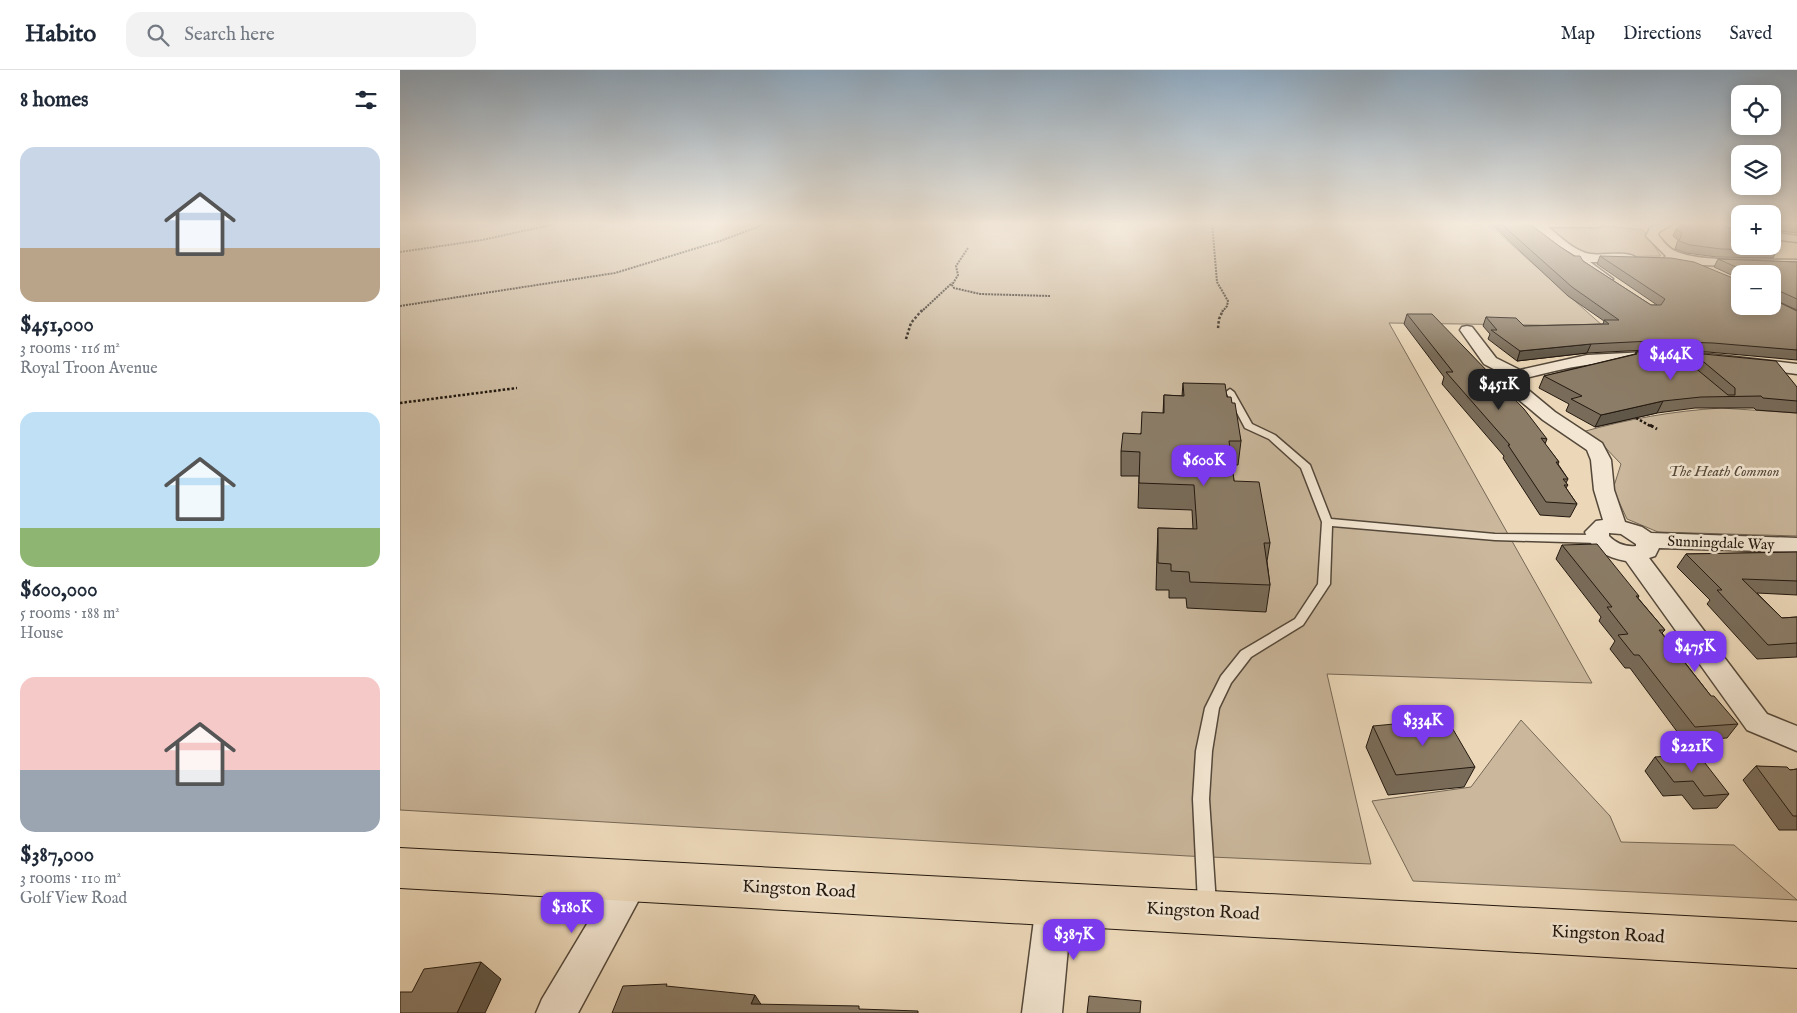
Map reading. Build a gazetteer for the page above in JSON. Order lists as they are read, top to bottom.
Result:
{
  "streets": {
    "main road": ["Kingston Road"],
    "street": ["Sunningdale Way"]
  },
  "parks": ["The Heath Common"],
  "page": {
    "header": "Habito",
    "search": "Search here",
    "nav": ["Map", "Directions", "Saved"],
    "heading": "8 homes",
    "map_buttons": ["+", "−"],
    "list": [
      {
        "name": "$451,000",
        "note": "3 rooms · 116 m² · Royal Troon Avenue"
      },
      {
        "name": "$600,000",
        "note": "5 rooms · 188 m² · House"
      },
      {
        "name": "$387,000",
        "note": "3 rooms · 110 m² · Golf View Road"
      }
    ],
    "price": [
      "$464K",
      "$451K",
      "$600K",
      "$475K",
      "$334K",
      "$221K",
      "$180K",
      "$387K"
    ]
  }
}
